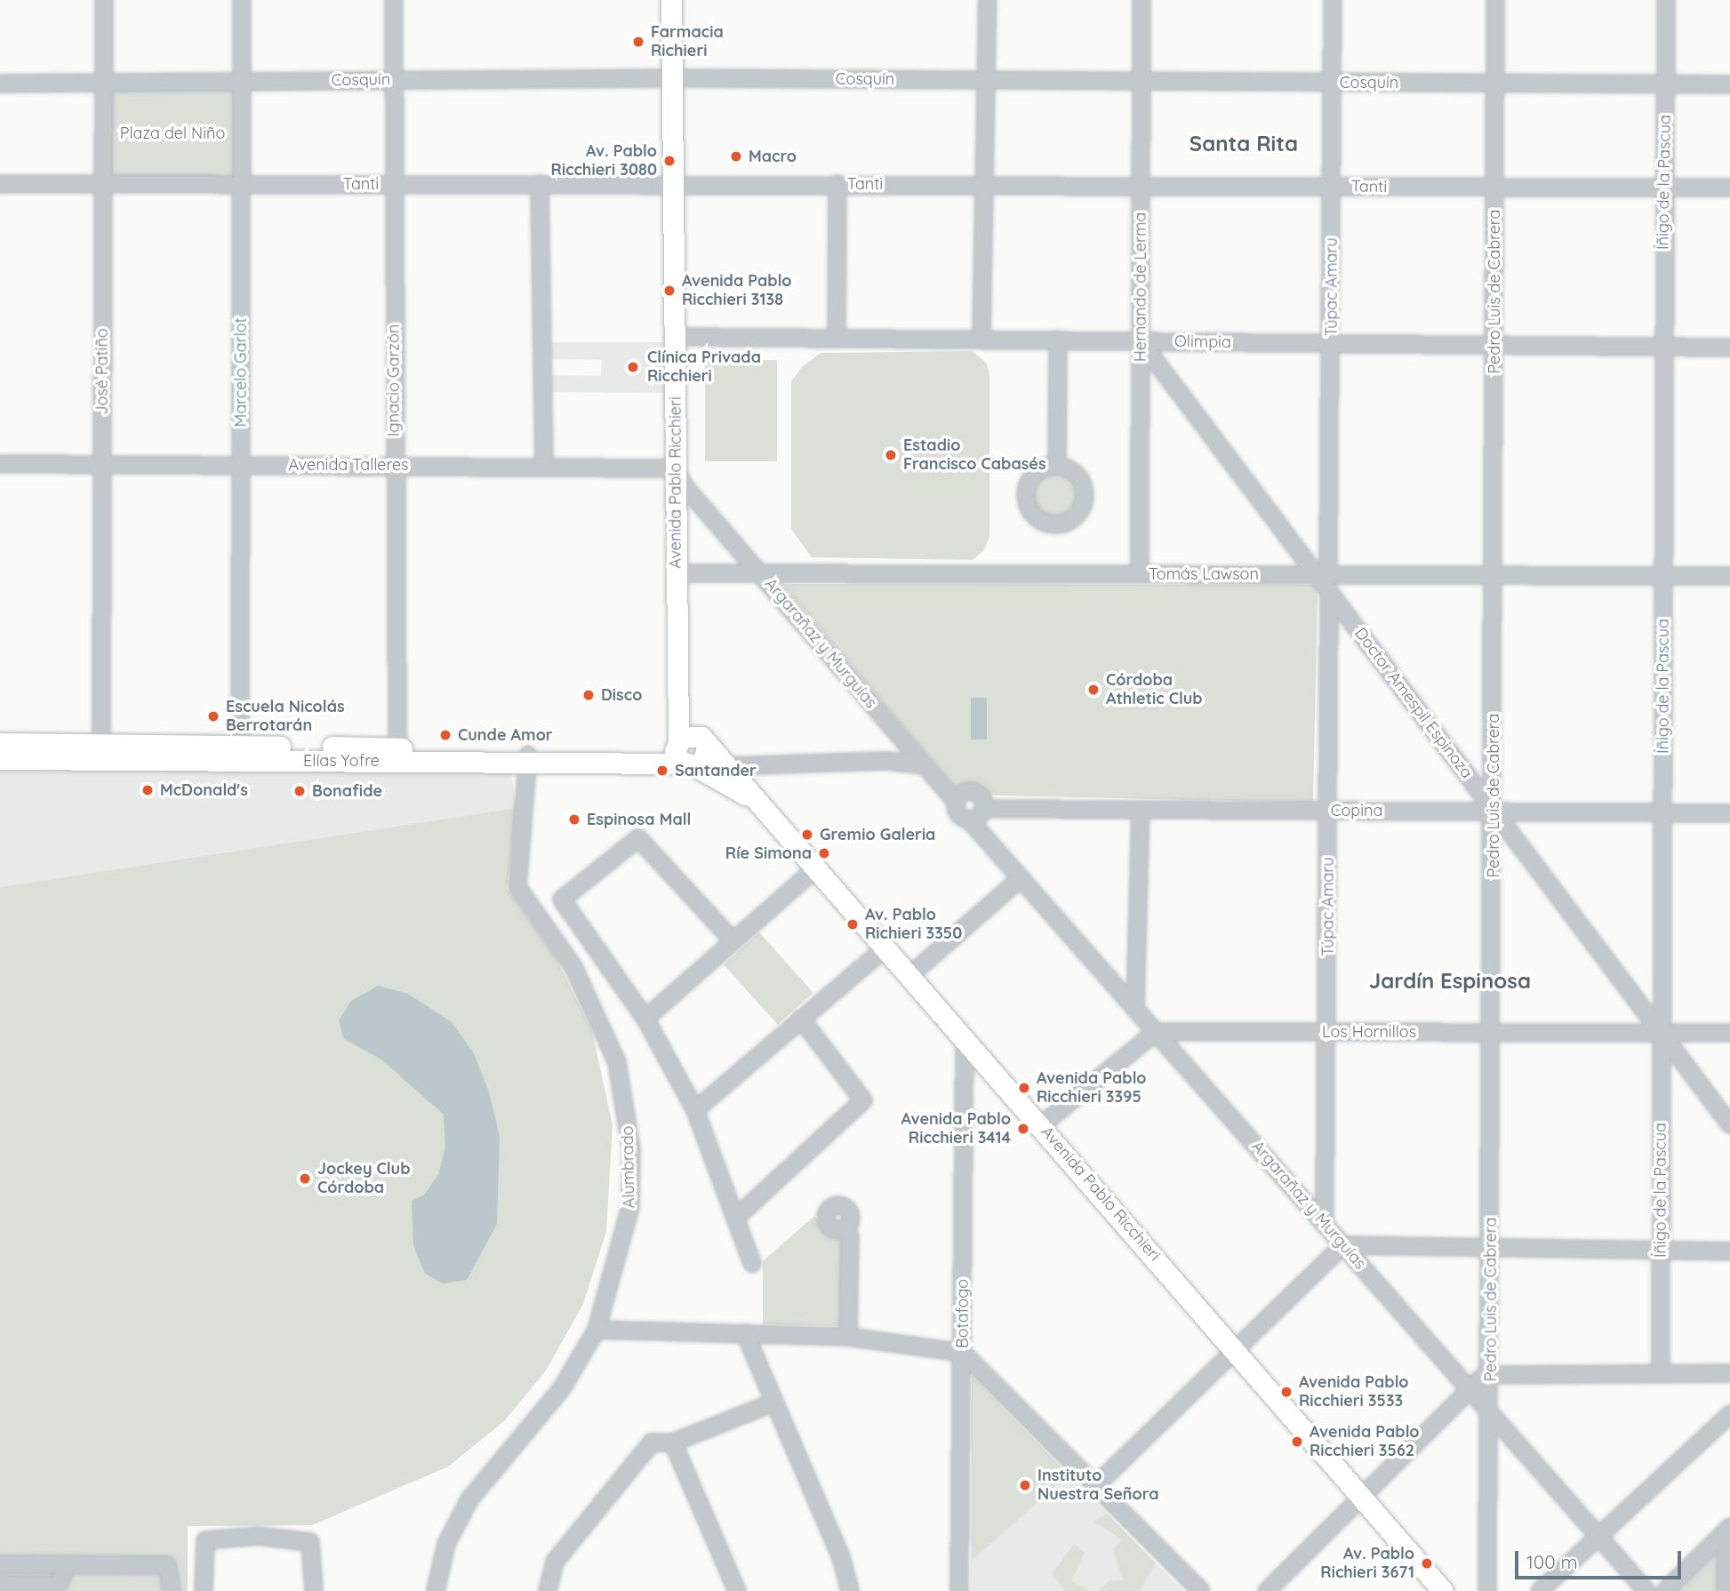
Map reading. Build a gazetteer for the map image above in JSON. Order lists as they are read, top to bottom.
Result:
{
  "streets": {
    "main road": ["Avenida Pablo Ricchieri", "Elías Yofre"],
    "street": [
      "Cosquín",
      "Íñigo de la Pascua",
      "Tanti",
      "Hernando de Lerma",
      "Túpac Amaru",
      "Pedro Luis de Cabrera",
      "Olimpia",
      "José Patiño",
      "Marcelo Garlot",
      "Ignacio Garzón",
      "Avenida Talleres",
      "Tomás Lawson",
      "Argarañaz y Murguías",
      "Doctor Amespil Espinoza",
      "Copina",
      "Los Hornillos",
      "Alumbrado",
      "Botafogo"
    ]
  },
  "crossings": [
    ["Cosquín", "Íñigo de la Pascua"],
    ["Cosquín", "Hernando de Lerma"],
    ["Cosquín", "Túpac Amaru"],
    ["Cosquín", "Pedro Luis de Cabrera"],
    ["Cosquín", "José Patiño"],
    ["Cosquín", "Marcelo Garlot"],
    ["Cosquín", "Ignacio Garzón"],
    ["Cosquín", "Avenida Pablo Ricchieri"],
    ["Íñigo de la Pascua", "Tanti"],
    ["Íñigo de la Pascua", "Olimpia"],
    ["Íñigo de la Pascua", "Tomás Lawson"],
    ["Íñigo de la Pascua", "Doctor Amespil Espinoza"],
    ["Íñigo de la Pascua", "Copina"],
    ["Íñigo de la Pascua", "Los Hornillos"],
    ["Tanti", "Hernando de Lerma"],
    ["Tanti", "Túpac Amaru"],
    ["Tanti", "Pedro Luis de Cabrera"],
    ["Tanti", "José Patiño"],
    ["Tanti", "Marcelo Garlot"],
    ["Tanti", "Ignacio Garzón"],
    ["Tanti", "Avenida Pablo Ricchieri"],
    ["Hernando de Lerma", "Olimpia"],
    ["Hernando de Lerma", "Tomás Lawson"],
    ["Hernando de Lerma", "Doctor Amespil Espinoza"],
    ["Túpac Amaru", "Olimpia"],
    ["Túpac Amaru", "Tomás Lawson"],
    ["Túpac Amaru", "Argarañaz y Murguías"],
    ["Túpac Amaru", "Doctor Amespil Espinoza"],
    ["Túpac Amaru", "Copina"],
    ["Túpac Amaru", "Los Hornillos"],
    ["Pedro Luis de Cabrera", "Olimpia"],
    ["Pedro Luis de Cabrera", "Tomás Lawson"],
    ["Pedro Luis de Cabrera", "Argarañaz y Murguías"],
    ["Pedro Luis de Cabrera", "Doctor Amespil Espinoza"],
    ["Pedro Luis de Cabrera", "Copina"],
    ["Pedro Luis de Cabrera", "Los Hornillos"],
    ["Olimpia", "Avenida Pablo Ricchieri"],
    ["Olimpia", "Doctor Amespil Espinoza"],
    ["José Patiño", "Avenida Talleres"],
    ["José Patiño", "Elías Yofre"],
    ["Marcelo Garlot", "Avenida Talleres"],
    ["Marcelo Garlot", "Elías Yofre"],
    ["Ignacio Garzón", "Avenida Talleres"],
    ["Ignacio Garzón", "Elías Yofre"],
    ["Avenida Talleres", "Avenida Pablo Ricchieri"],
    ["Avenida Talleres", "Argarañaz y Murguías"],
    ["Avenida Pablo Ricchieri", "Tomás Lawson"],
    ["Avenida Pablo Ricchieri", "Argarañaz y Murguías"],
    ["Avenida Pablo Ricchieri", "Elías Yofre"],
    ["Avenida Pablo Ricchieri", "Botafogo"],
    ["Tomás Lawson", "Argarañaz y Murguías"],
    ["Tomás Lawson", "Doctor Amespil Espinoza"],
    ["Argarañaz y Murguías", "Los Hornillos"],
    ["Doctor Amespil Espinoza", "Copina"],
    ["Doctor Amespil Espinoza", "Los Hornillos"],
    ["Elías Yofre", "Alumbrado"]
  ],
  "districts": ["Santa Rita", "Jardín Espinosa"],
  "parks": ["Plaza del Niño"],
  "places": [
    "Farmacia Richieri",
    "Macro",
    "Av. Pablo Ricchieri 3080",
    "Avenida Pablo Ricchieri 3138",
    "Clínica Privada Ricchieri",
    "Estadio Francisco Cabasés",
    "Córdoba Athletic Club",
    "Disco",
    "Escuela Nicolás Berrotarán",
    "Cunde Amor",
    "Santander",
    "McDonald's",
    "Bonafide",
    "Espinosa Mall",
    "Gremio Galeria",
    "Ríe Simona",
    "Av. Pablo Richieri 3350",
    "Avenida Pablo Ricchieri 3395",
    "Avenida Pablo Ricchieri 3414",
    "Jockey Club Córdoba",
    "Avenida Pablo Ricchieri 3533",
    "Avenida Pablo Ricchieri 3562",
    "Instituto Nuestra Señora",
    "Av. Pablo Richieri 3671"
  ],
  "scale_bar": "100 m"
}
